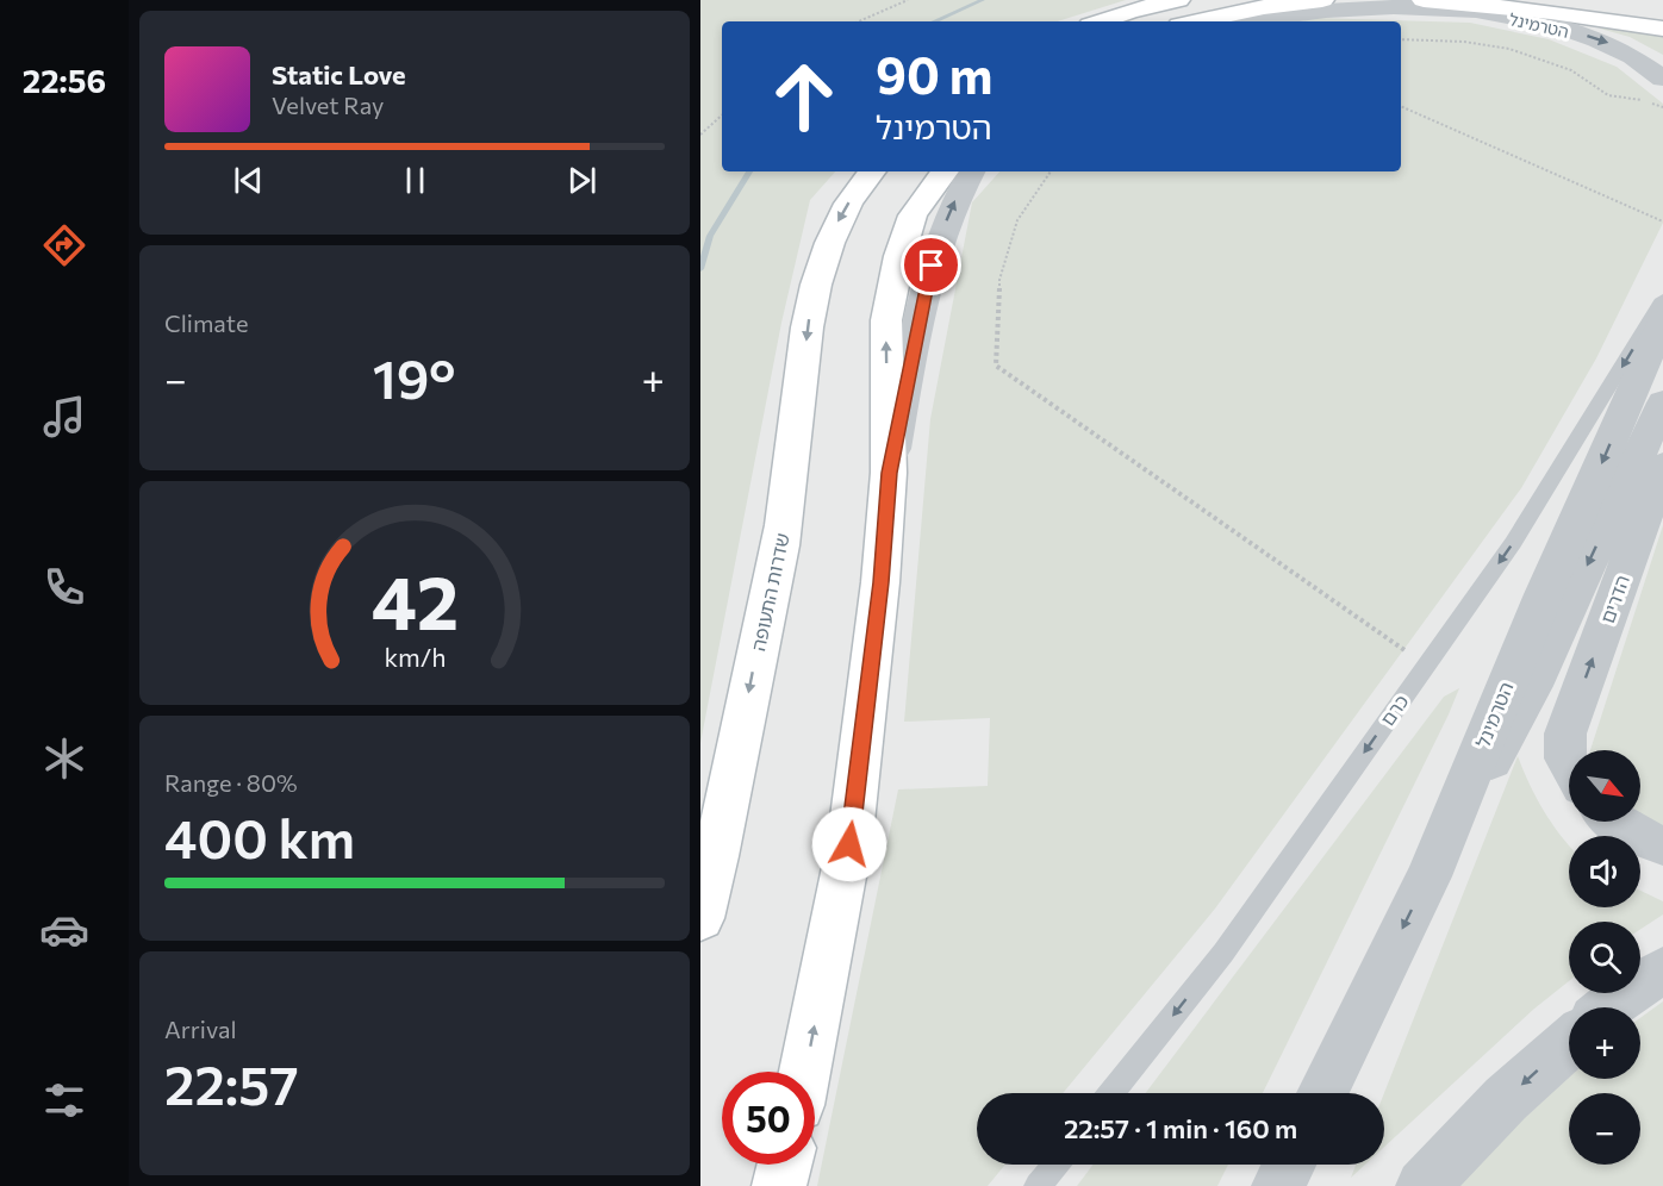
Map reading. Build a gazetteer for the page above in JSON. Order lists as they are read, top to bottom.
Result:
{
  "streets": {
    "main road": ["שדרות התעופה"],
    "street": ["הטרמינל", "הדרים"],
    "lane": ["כרם"]
  },
  "one_way": ["כרם"],
  "north": "bottom right",
  "page": {
    "tabs": "22:56",
    "turn": ["90 m", "הטרמינל"],
    "song": ["Static Love", "Velvet Ray"],
    "tile": [
      "Climate",
      ["Range · 80%", "400 km"],
      ["Arrival", "22:57"]
    ],
    "heat": ["−", "19°", "+"],
    "map_buttons": ["+", "−"],
    "limit": "50",
    "trip": "22:57 · 1 min · 160 m",
    "gauge": ["42", "km/h"]
  }
}
